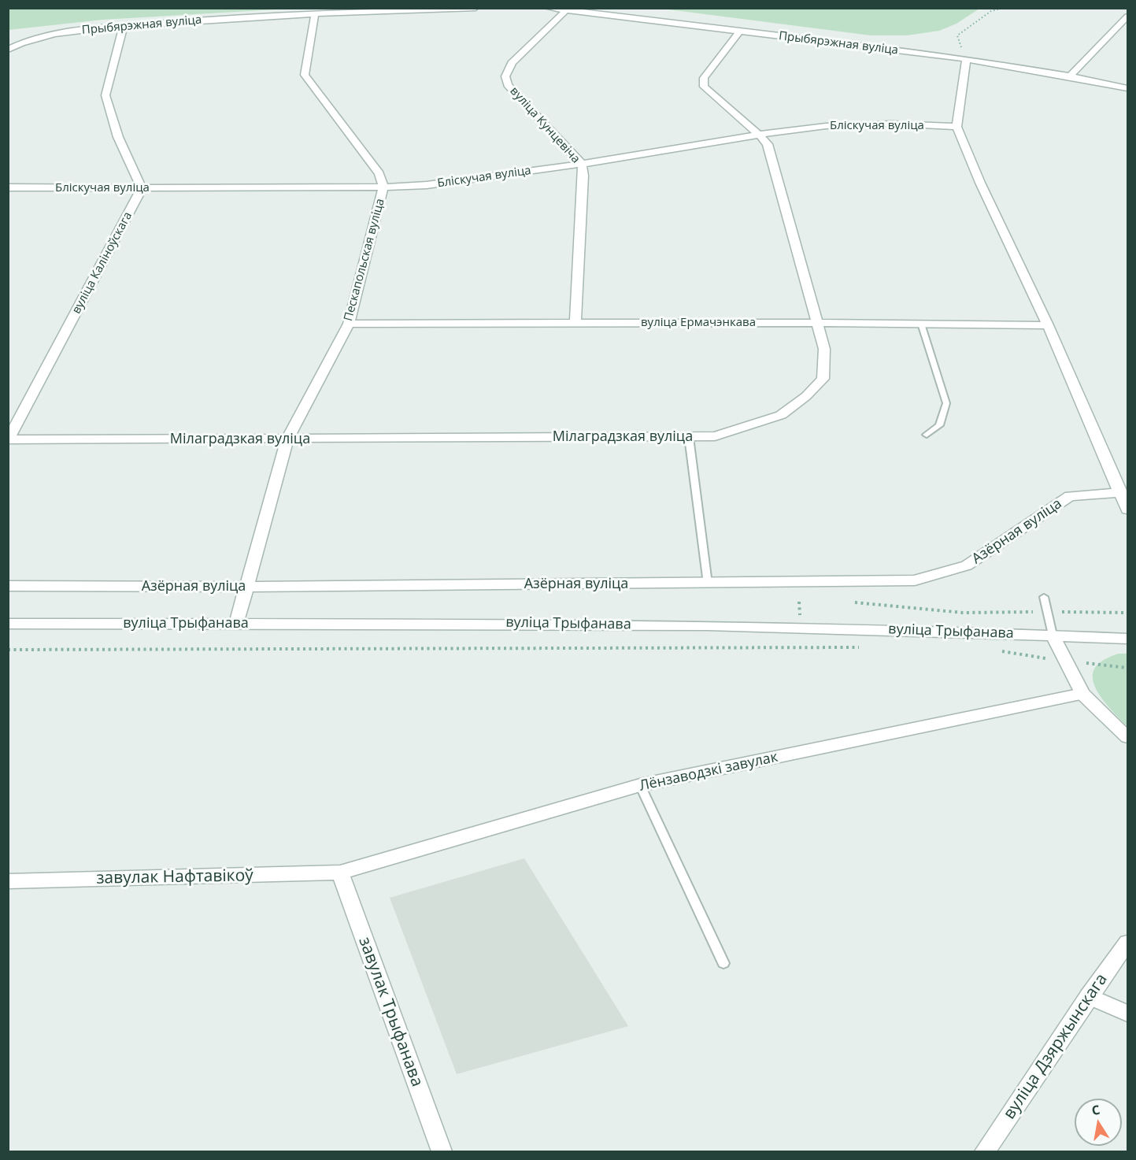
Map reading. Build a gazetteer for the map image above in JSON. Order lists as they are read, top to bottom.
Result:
{
  "streets": {
    "street": [
      "Прыбярэжная вуліца",
      "вуліца Кунцевіча",
      "Бліскучая вуліца",
      "Пескапольская вуліца",
      "вуліца Каліноўскага",
      "вуліца Ермачэнкава",
      "Мілаградзкая вуліца",
      "Азёрная вуліца",
      "вуліца Трыфанава",
      "Лёнзаводзкі завулак",
      "завулак Нафтавікоў",
      "завулак Трыфанава",
      "вуліца Дзяржынскага"
    ]
  },
  "crossings": [
    ["Прыбярэжная вуліца", "вуліца Кунцевіча"],
    ["Прыбярэжная вуліца", "Пескапольская вуліца"],
    ["Прыбярэжная вуліца", "Мілаградзкая вуліца"],
    ["вуліца Кунцевіча", "Бліскучая вуліца"],
    ["вуліца Кунцевіча", "вуліца Ермачэнкава"],
    ["Бліскучая вуліца", "Пескапольская вуліца"],
    ["Бліскучая вуліца", "вуліца Каліноўскага"],
    ["Бліскучая вуліца", "Мілаградзкая вуліца"],
    ["Пескапольская вуліца", "вуліца Ермачэнкава"],
    ["Пескапольская вуліца", "Мілаградзкая вуліца"],
    ["Пескапольская вуліца", "Азёрная вуліца"],
    ["Пескапольская вуліца", "вуліца Трыфанава"],
    ["вуліца Каліноўскага", "Мілаградзкая вуліца"],
    ["вуліца Ермачэнкава", "Мілаградзкая вуліца"],
    ["Лёнзаводзкі завулак", "завулак Нафтавікоў"],
    ["Лёнзаводзкі завулак", "завулак Трыфанава"],
    ["завулак Нафтавікоў", "завулак Трыфанава"]
  ],
  "north": "top"
}
